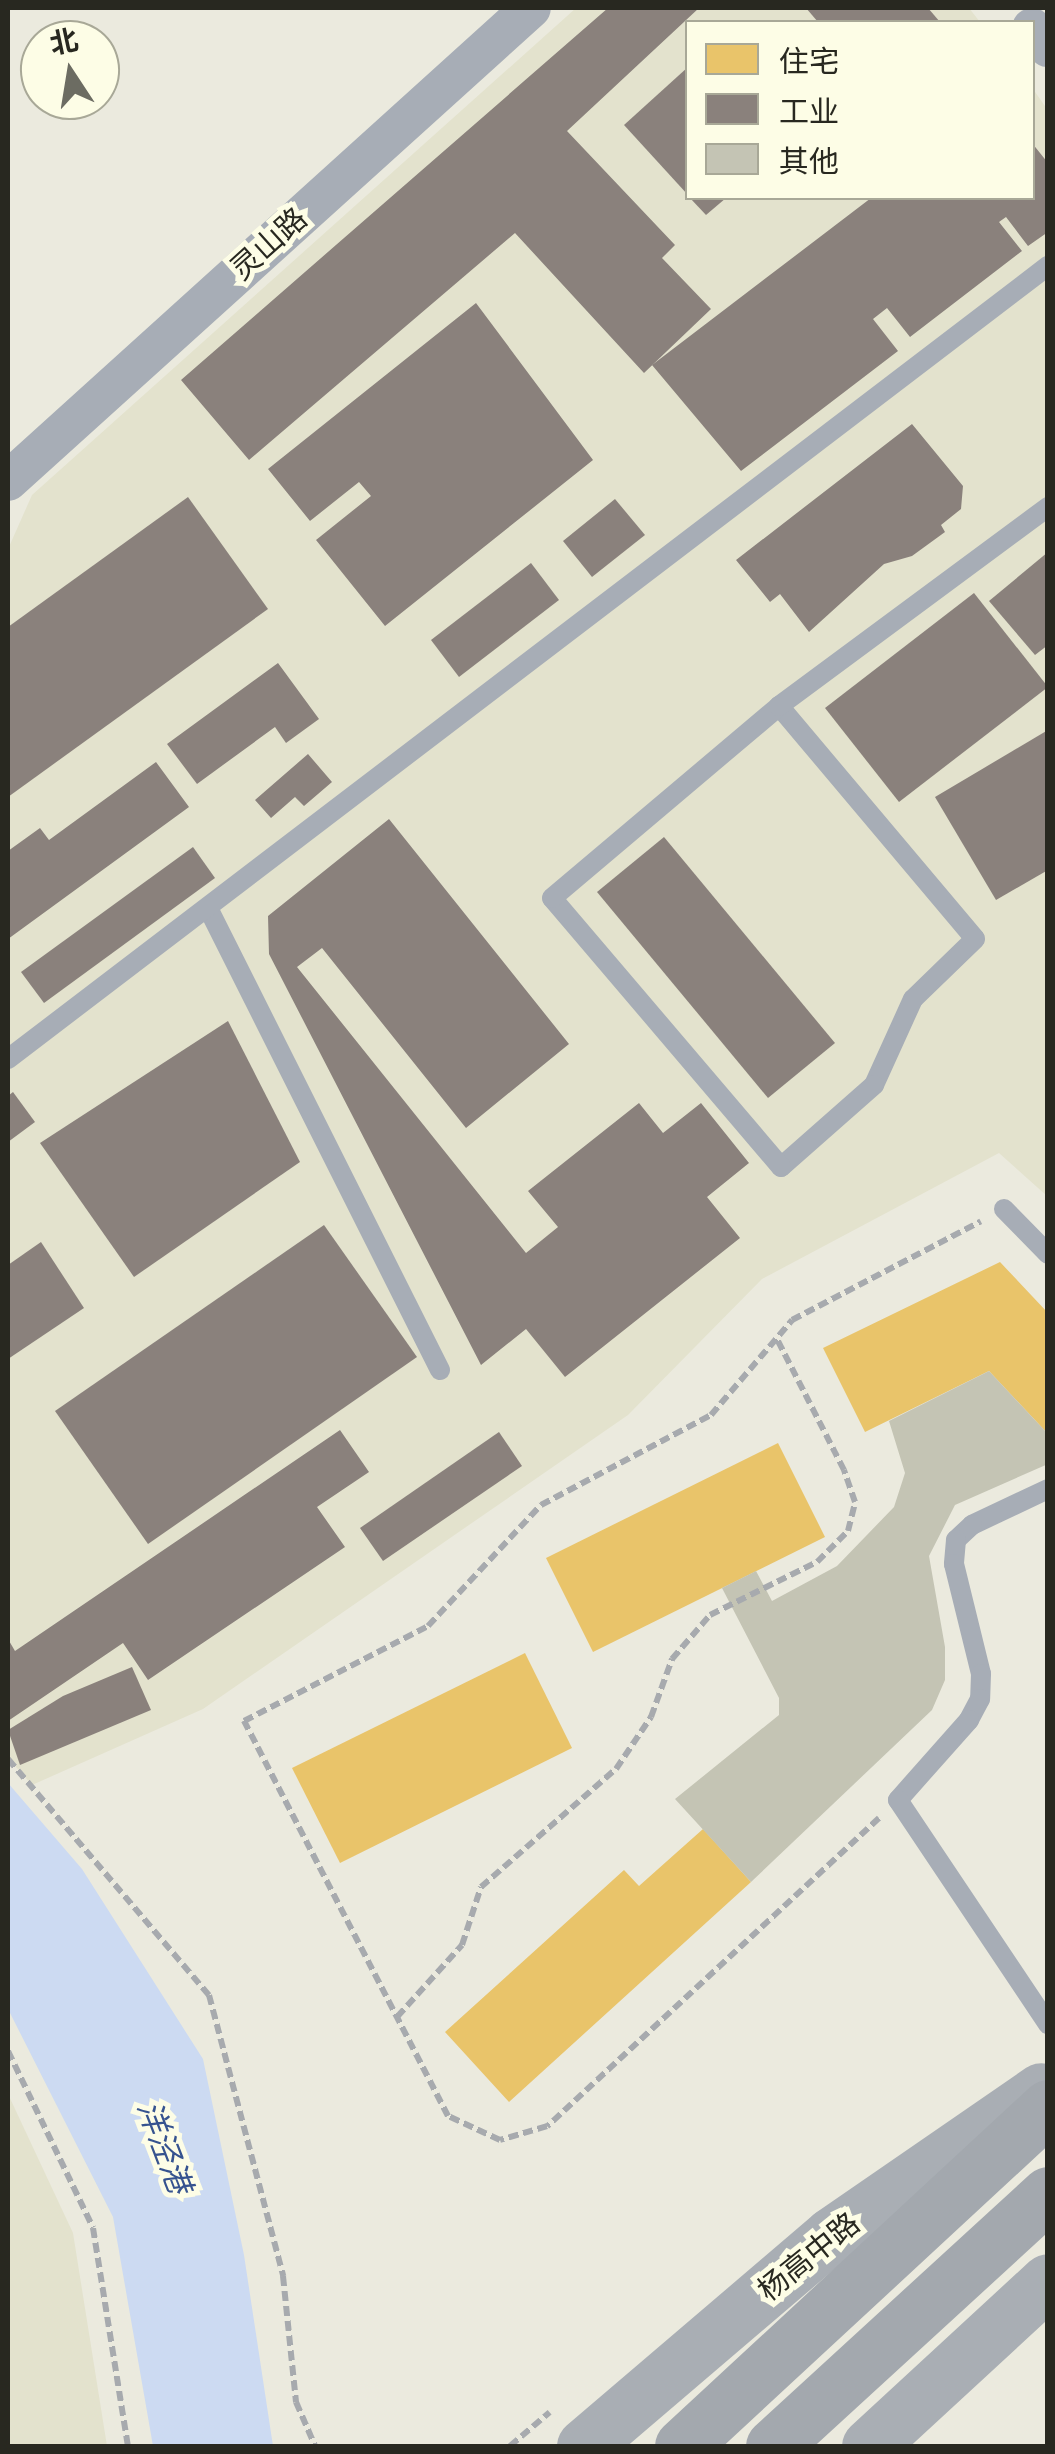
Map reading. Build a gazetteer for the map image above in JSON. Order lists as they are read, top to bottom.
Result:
{
  "streets": {
    "highway": ["杨高中路"],
    "street": ["灵山路"]
  },
  "water": ["洋泾港"],
  "legend": ["住宅", "工业", "其他"],
  "north": "top"
}
